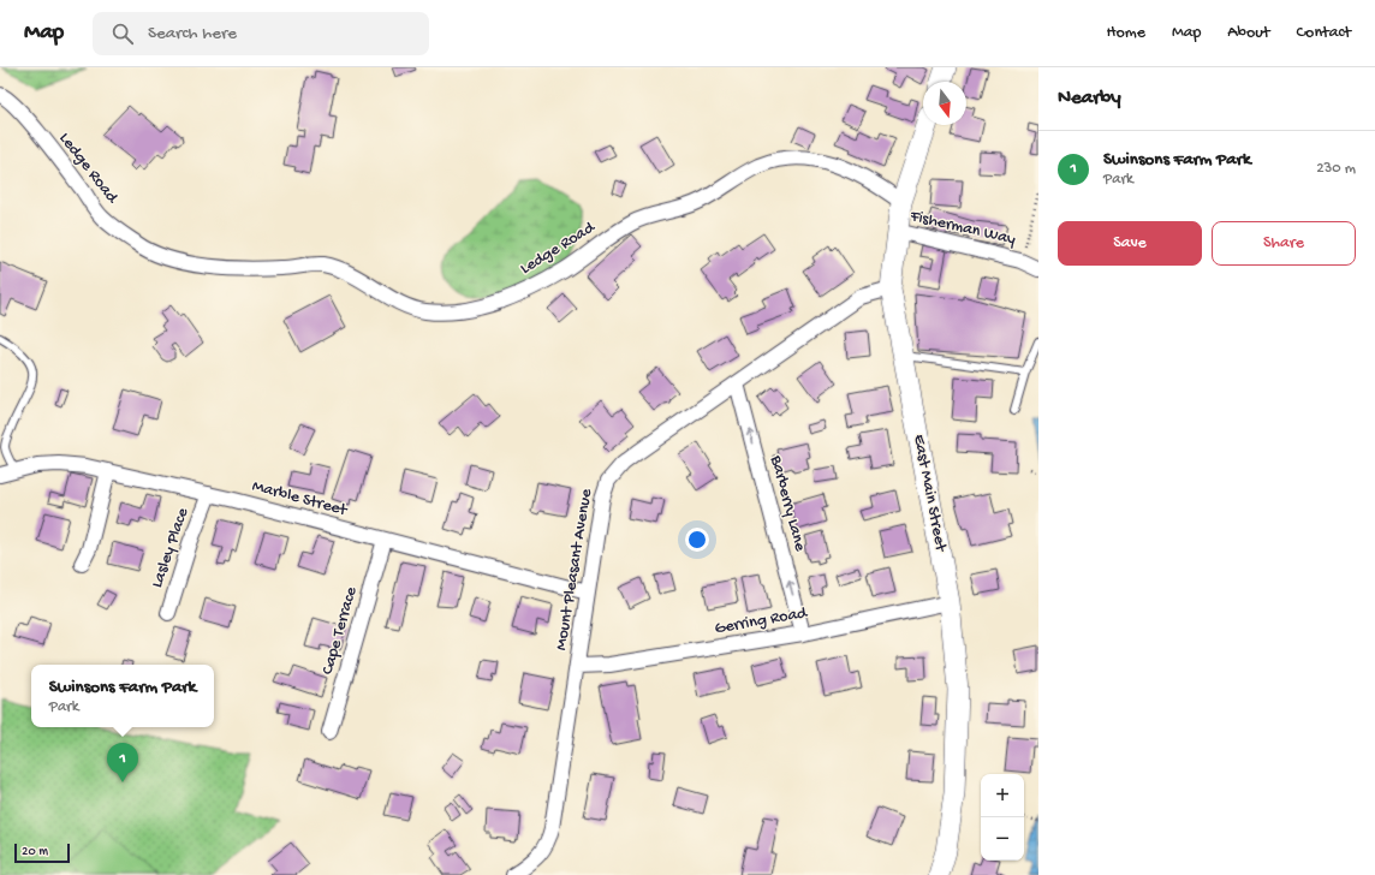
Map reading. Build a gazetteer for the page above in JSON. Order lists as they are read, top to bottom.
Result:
{
  "streets": {
    "main road": ["East Main Street"],
    "street": [
      "Ledge Road",
      "Fisherman Way",
      "Marble Street",
      "Barberry Lane",
      "Lasley Place",
      "Mount Pleasant Avenue",
      "Gerring Road",
      "Cape Terrace"
    ]
  },
  "crossings": [
    ["Ledge Road", "East Main Street"],
    ["Fisherman Way", "East Main Street"],
    ["East Main Street", "Mount Pleasant Avenue"],
    ["East Main Street", "Gerring Road"],
    ["Marble Street", "Lasley Place"],
    ["Marble Street", "Mount Pleasant Avenue"],
    ["Marble Street", "Cape Terrace"],
    ["Barberry Lane", "Mount Pleasant Avenue"],
    ["Barberry Lane", "Gerring Road"],
    ["Mount Pleasant Avenue", "Gerring Road"]
  ],
  "one_way": ["Barberry Lane"],
  "scale_bar": "20 m",
  "north": "bottom",
  "page": {
    "header": "Map",
    "search": "Search here",
    "nav": [
      "Home",
      "Map",
      "About",
      "Contact"
    ],
    "heading": "Nearby",
    "list": [
      {
        "mark": "1",
        "name": "Swinsons Farm Park",
        "note": "Park",
        "value": "230 m"
      }
    ],
    "buttons": ["Save", "Share"],
    "popup": ["Swinsons Farm Park", "Park"],
    "pins": "1",
    "map_buttons": ["+", "−"],
    "scale": "20 m"
  }
}
